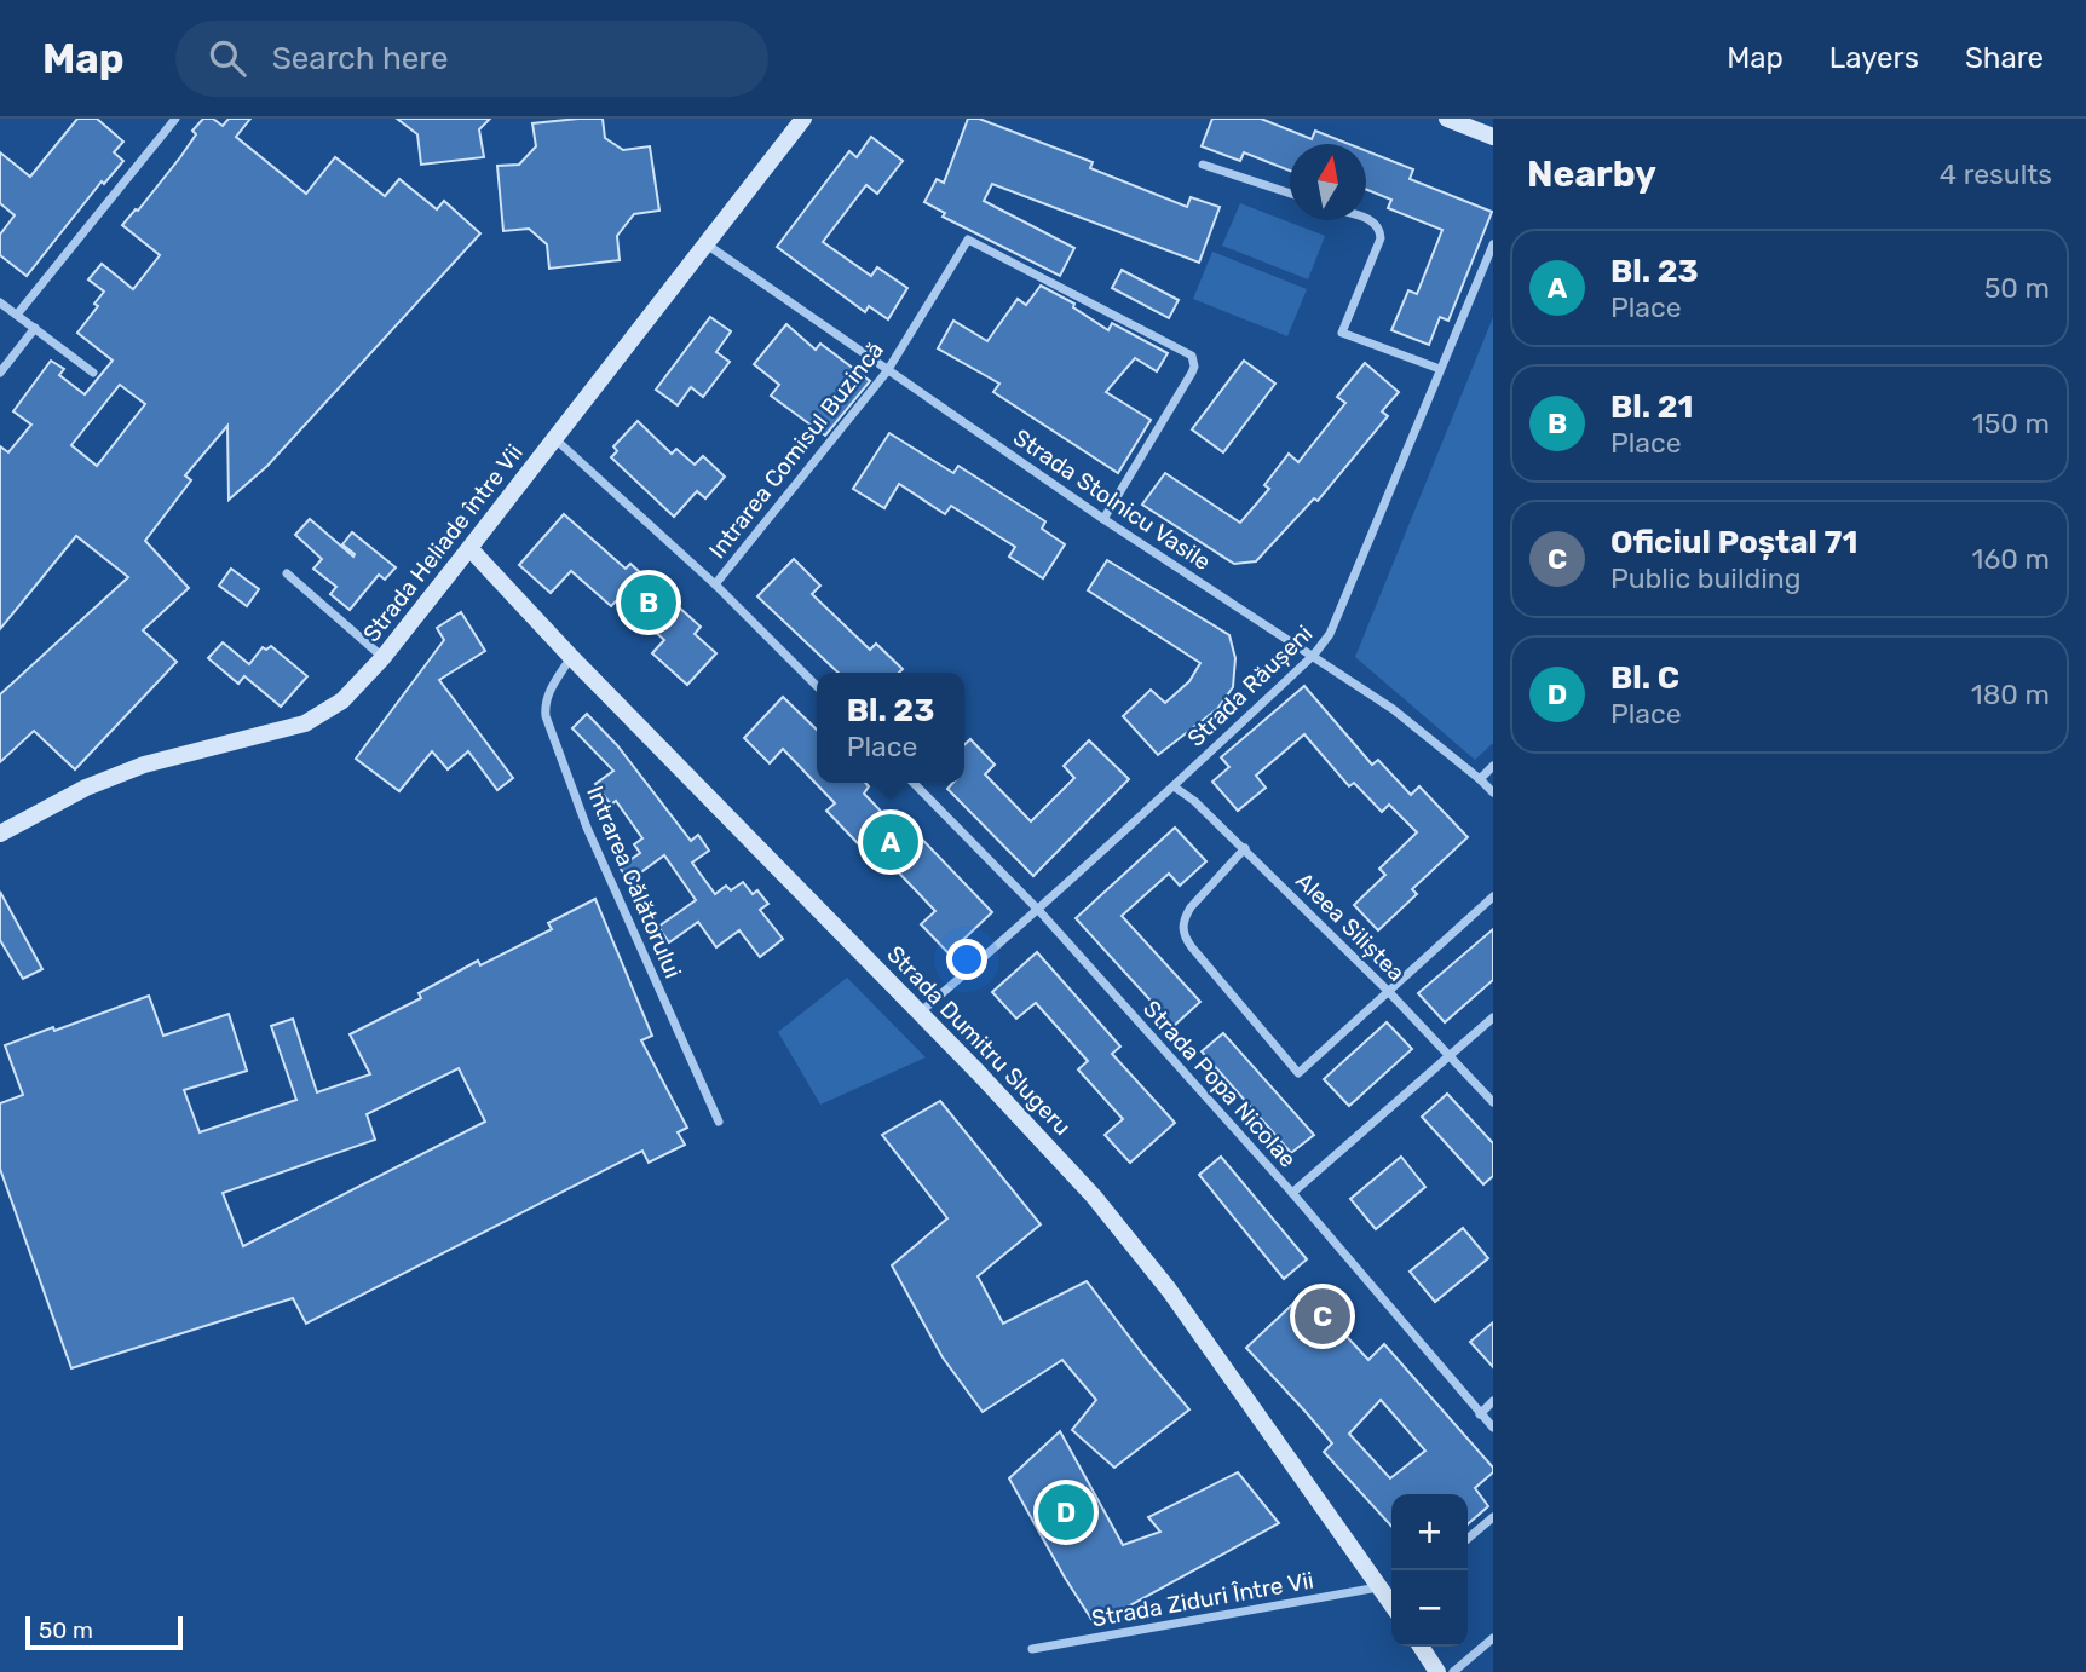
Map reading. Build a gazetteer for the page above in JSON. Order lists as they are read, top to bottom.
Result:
{
  "streets": {
    "main road": ["Strada Heliade între Vii", "Strada Dumitru Slugeru"],
    "street": [
      "Intrarea Comisul Buzincă",
      "Strada Stolnicu Vasile",
      "Strada Răușeni",
      "Intrarea Călătorului",
      "Aleea Siliștea",
      "Strada Popa Nicolae",
      "Strada Ziduri Între Vii"
    ]
  },
  "crossings": [
    ["Intrarea Comisul Buzincă", "Strada Stolnicu Vasile"],
    ["Strada Stolnicu Vasile", "Strada Heliade între Vii"],
    ["Strada Stolnicu Vasile", "Strada Răușeni"],
    ["Strada Heliade între Vii", "Strada Dumitru Slugeru"],
    ["Strada Răușeni", "Aleea Siliștea"],
    ["Strada Răușeni", "Strada Dumitru Slugeru"],
    ["Strada Răușeni", "Strada Popa Nicolae"],
    ["Intrarea Călătorului", "Strada Dumitru Slugeru"],
    ["Strada Dumitru Slugeru", "Strada Ziduri Între Vii"]
  ],
  "scale_bar": "50 m",
  "north": "top",
  "page": {
    "header": "Map",
    "search": "Search here",
    "nav": ["Map", "Layers", "Share"],
    "heading": ["Nearby", "4 results"],
    "list": [
      {
        "mark": "A",
        "name": "Bl. 23",
        "note": "Place",
        "value": "50 m"
      },
      {
        "mark": "B",
        "name": "Bl. 21",
        "note": "Place",
        "value": "150 m"
      },
      {
        "mark": "C",
        "name": "Oficiul Poștal 71",
        "note": "Public building",
        "value": "160 m"
      },
      {
        "mark": "D",
        "name": "Bl. C",
        "note": "Place",
        "value": "180 m"
      }
    ],
    "pins": [
      "B",
      "A",
      "C",
      "D"
    ],
    "popup": ["Bl. 23", "Place"],
    "map_buttons": ["+", "−"],
    "scale": "50 m"
  }
}
